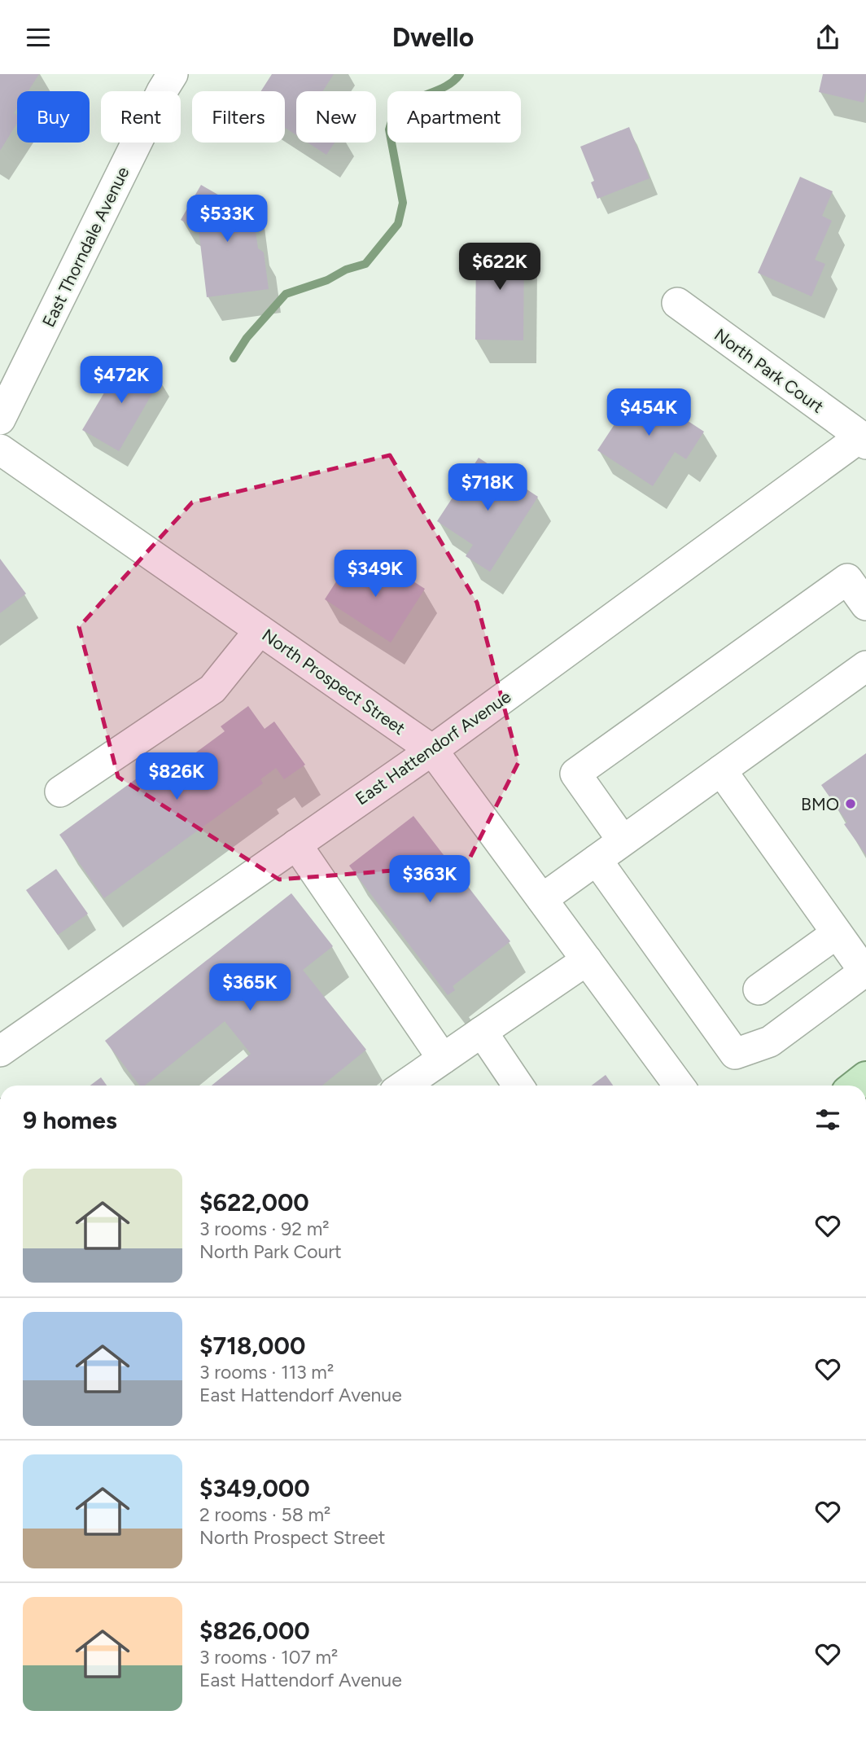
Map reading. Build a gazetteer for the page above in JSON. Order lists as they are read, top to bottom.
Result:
{
  "streets": {
    "street": [
      "East Thorndale Avenue",
      "North Park Court",
      "North Prospect Street",
      "East Hattendorf Avenue"
    ]
  },
  "crossings": [
    ["North Park Court", "East Hattendorf Avenue"],
    ["North Prospect Street", "East Hattendorf Avenue"]
  ],
  "places": ["BMO"],
  "page": {
    "header": "Dwello",
    "chip": [
      "Buy",
      "Rent",
      "Filters",
      "New",
      "Apartment"
    ],
    "price": [
      "$533K",
      "$622K",
      "$472K",
      "$454K",
      "$718K",
      "$349K",
      "$826K",
      "$363K",
      "$365K"
    ],
    "heading": "9 homes",
    "list": [
      {
        "name": "$622,000",
        "note": "3 rooms · 92 m² · North Park Court"
      },
      {
        "name": "$718,000",
        "note": "3 rooms · 113 m² · East Hattendorf Avenue"
      },
      {
        "name": "$349,000",
        "note": "2 rooms · 58 m² · North Prospect Street"
      },
      {
        "name": "$826,000",
        "note": "3 rooms · 107 m² · East Hattendorf Avenue"
      }
    ]
  }
}
